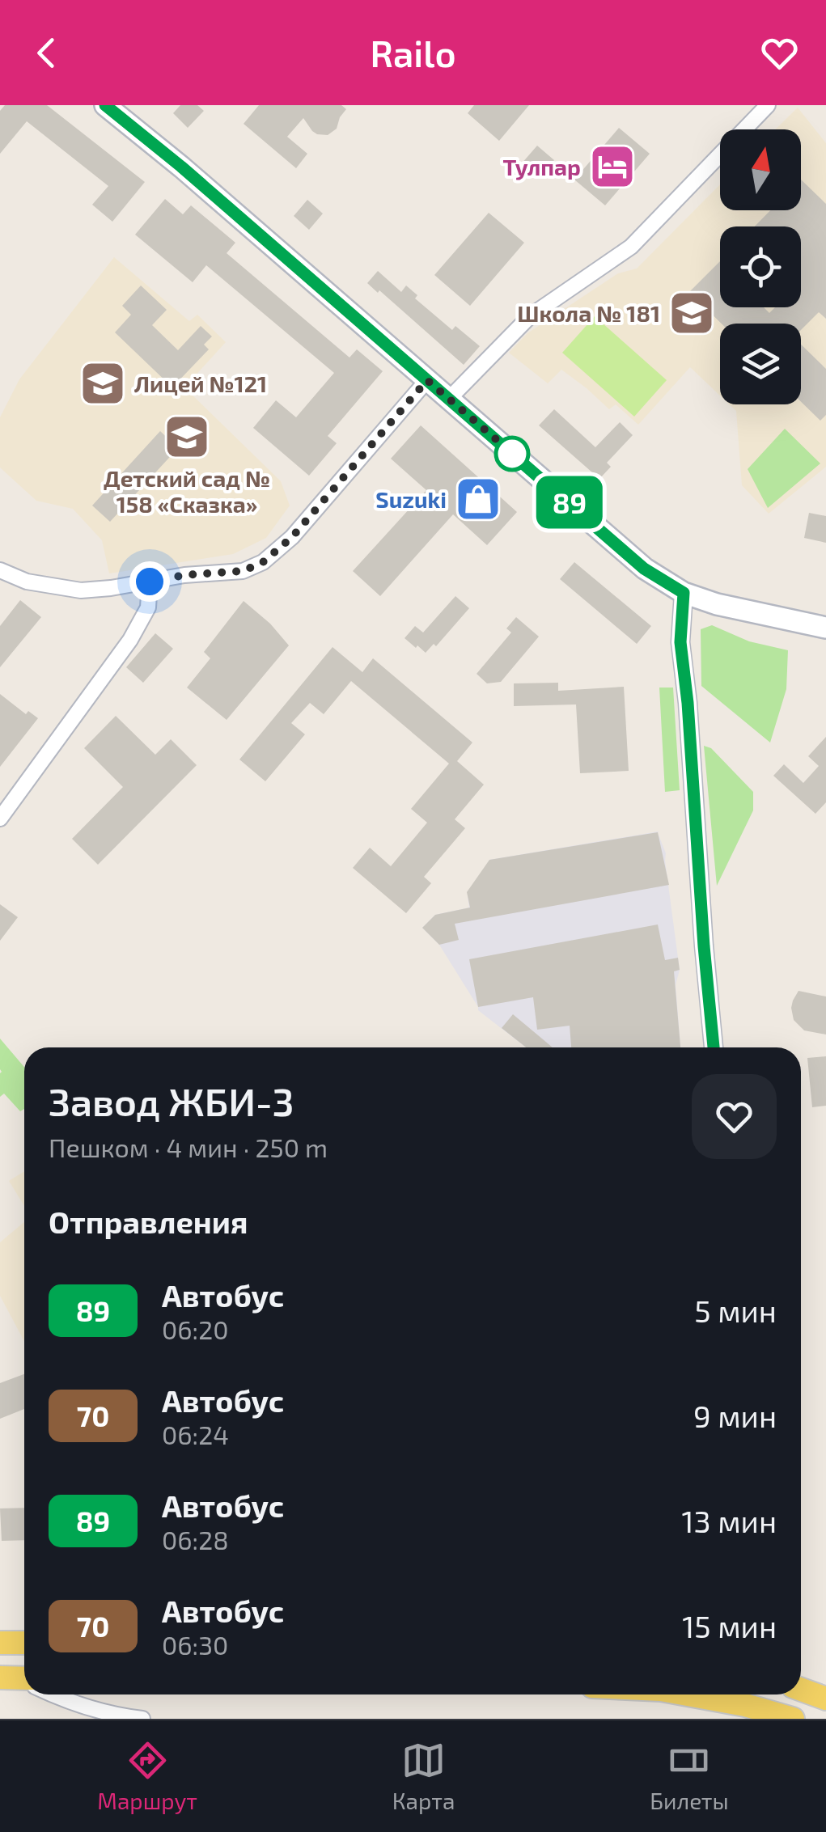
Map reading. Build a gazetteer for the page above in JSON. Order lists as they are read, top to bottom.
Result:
{
  "places": {
    "hotel": ["Тулпар"],
    "school or university": ["Школа № 181", "Лицей №121", "Детский сад № 158 «Сказка»"],
    "shop": ["Suzuki"]
  },
  "lines": ["bus line 89"],
  "north": "top",
  "page": {
    "header": "Railo",
    "on_map": "89",
    "heading": [
      ["Завод ЖБИ-3", "Пешком · 4 мин · 250 m"],
      "Отправления"
    ],
    "list": [
      {
        "mark": "89",
        "name": "Автобус",
        "note": "06:20",
        "value": "5 мин"
      },
      {
        "mark": "70",
        "name": "Автобус",
        "note": "06:24",
        "value": "9 мин"
      },
      {
        "mark": "89",
        "name": "Автобус",
        "note": "06:28",
        "value": "13 мин"
      },
      {
        "mark": "70",
        "name": "Автобус",
        "note": "06:30",
        "value": "15 мин"
      }
    ],
    "tabs": ["Маршрут", "Карта", "Билеты"]
  }
}
